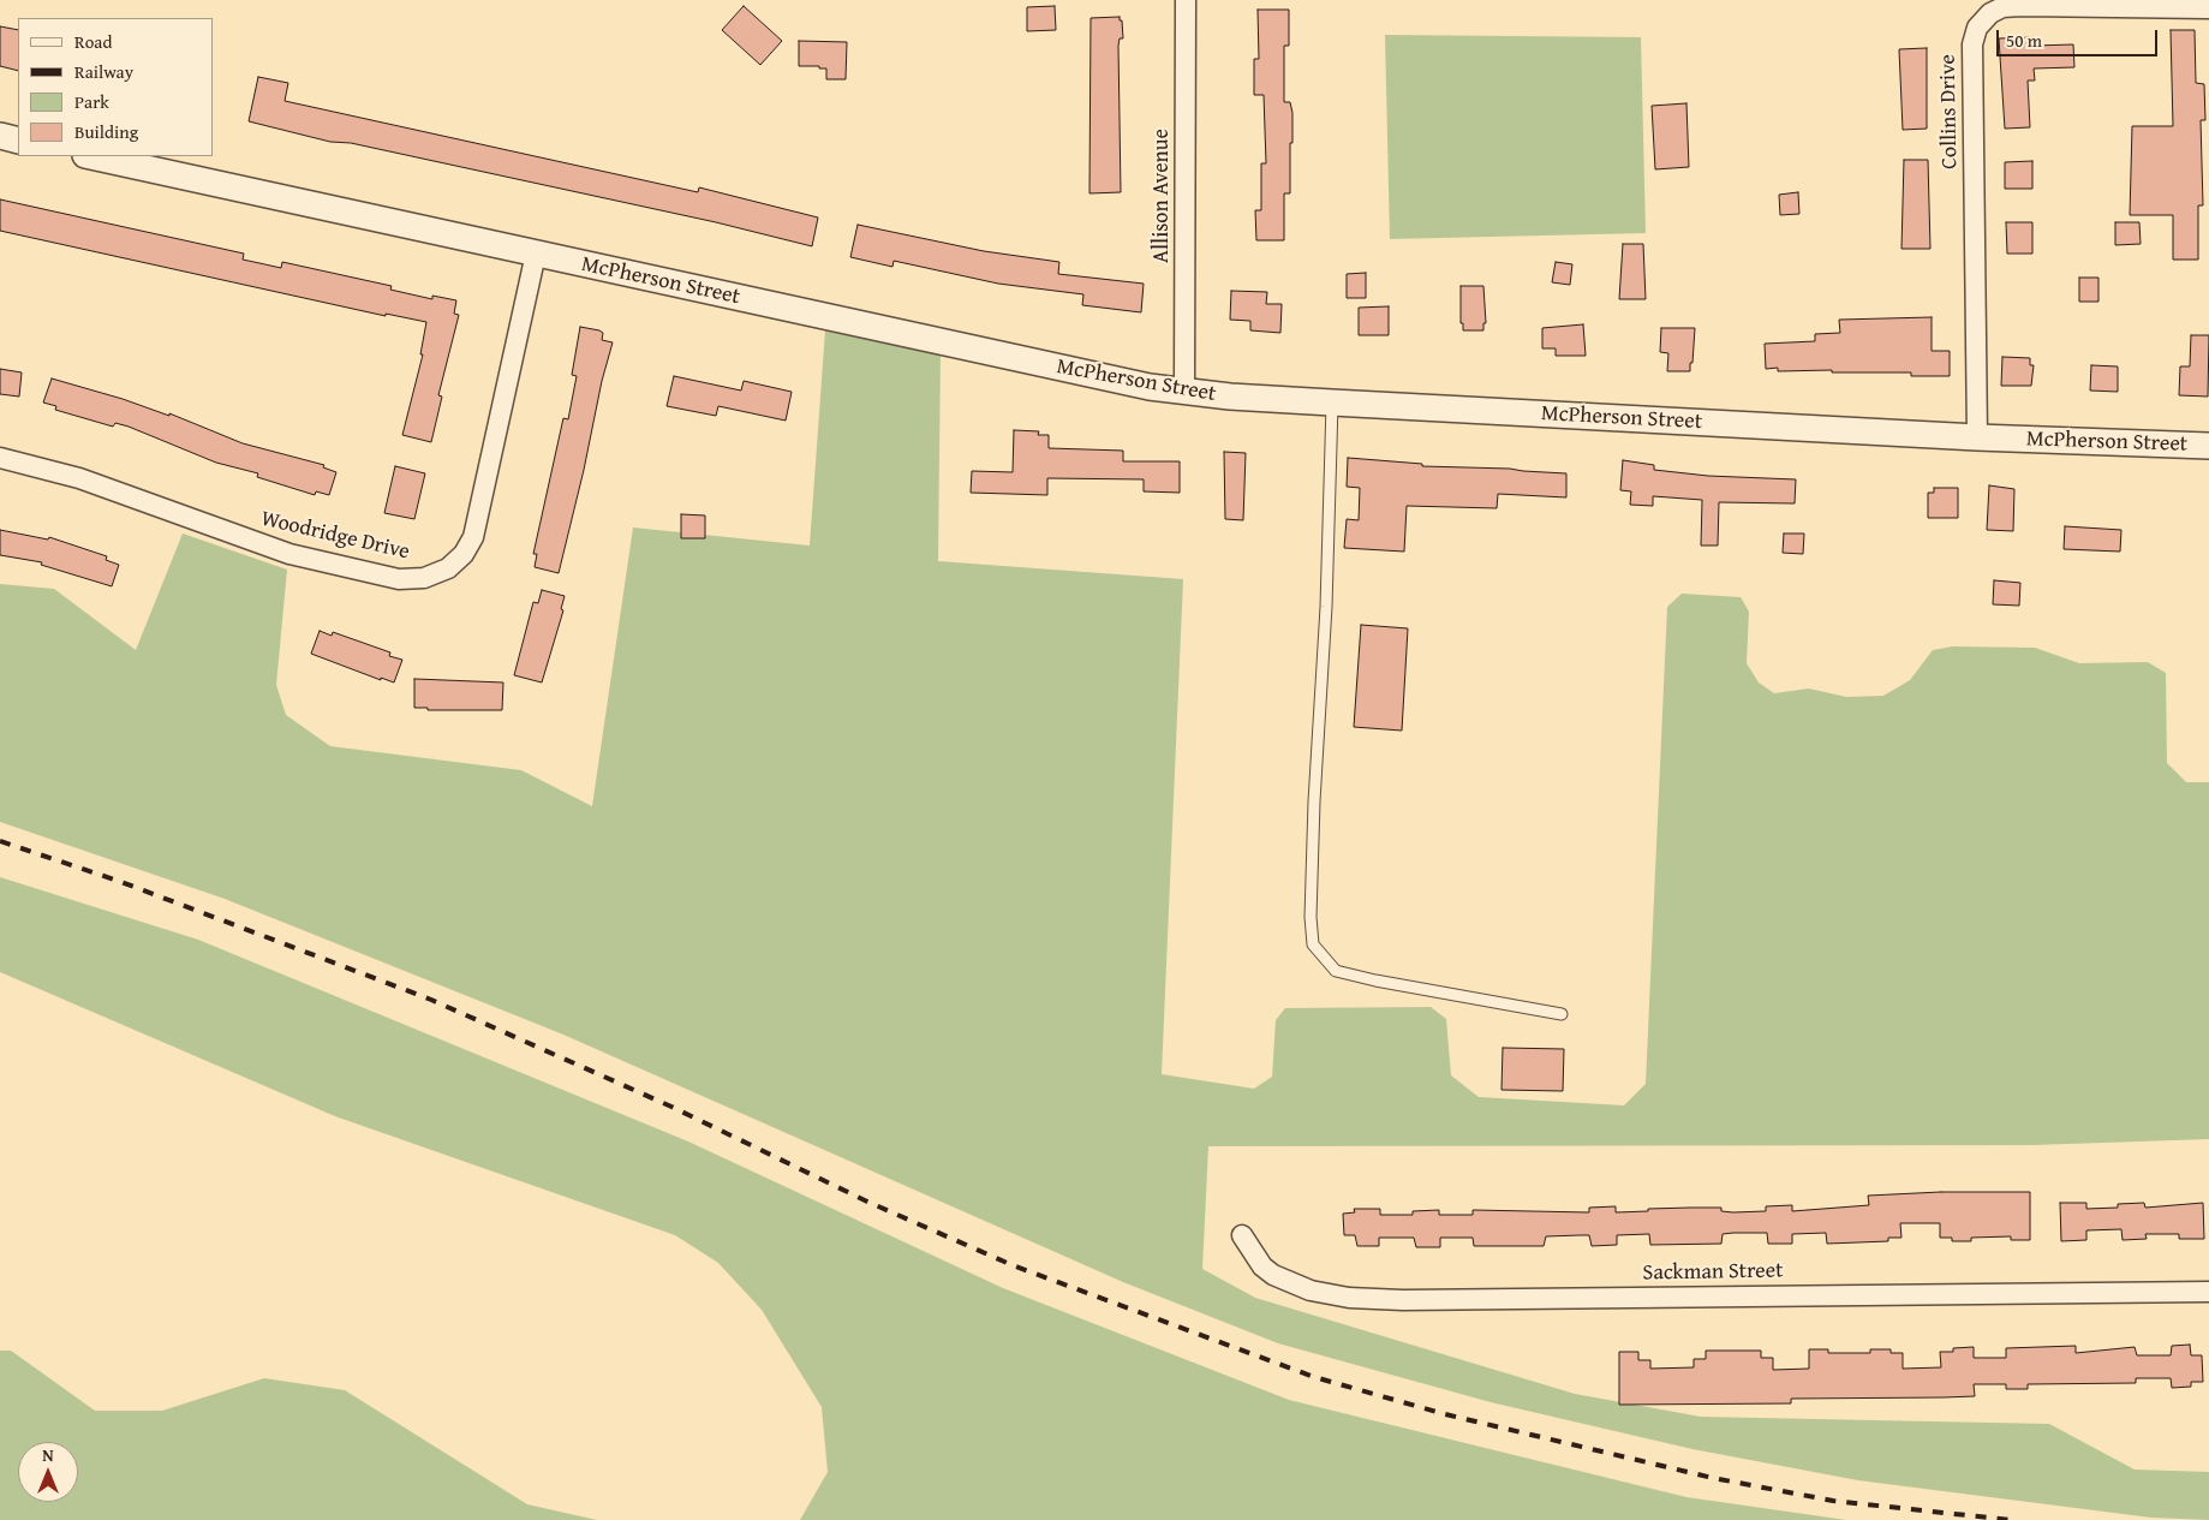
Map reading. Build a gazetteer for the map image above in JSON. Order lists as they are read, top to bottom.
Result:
{
  "streets": {
    "street": [
      "Collins Drive",
      "Allison Avenue",
      "McPherson Street",
      "Woodridge Drive",
      "Sackman Street"
    ]
  },
  "crossings": [
    ["Collins Drive", "McPherson Street"],
    ["Allison Avenue", "McPherson Street"],
    ["McPherson Street", "Woodridge Drive"]
  ],
  "legend": [
    "Road",
    "Railway",
    "Park",
    "Building"
  ],
  "scale_bar": "50 m",
  "north": "top"
}
